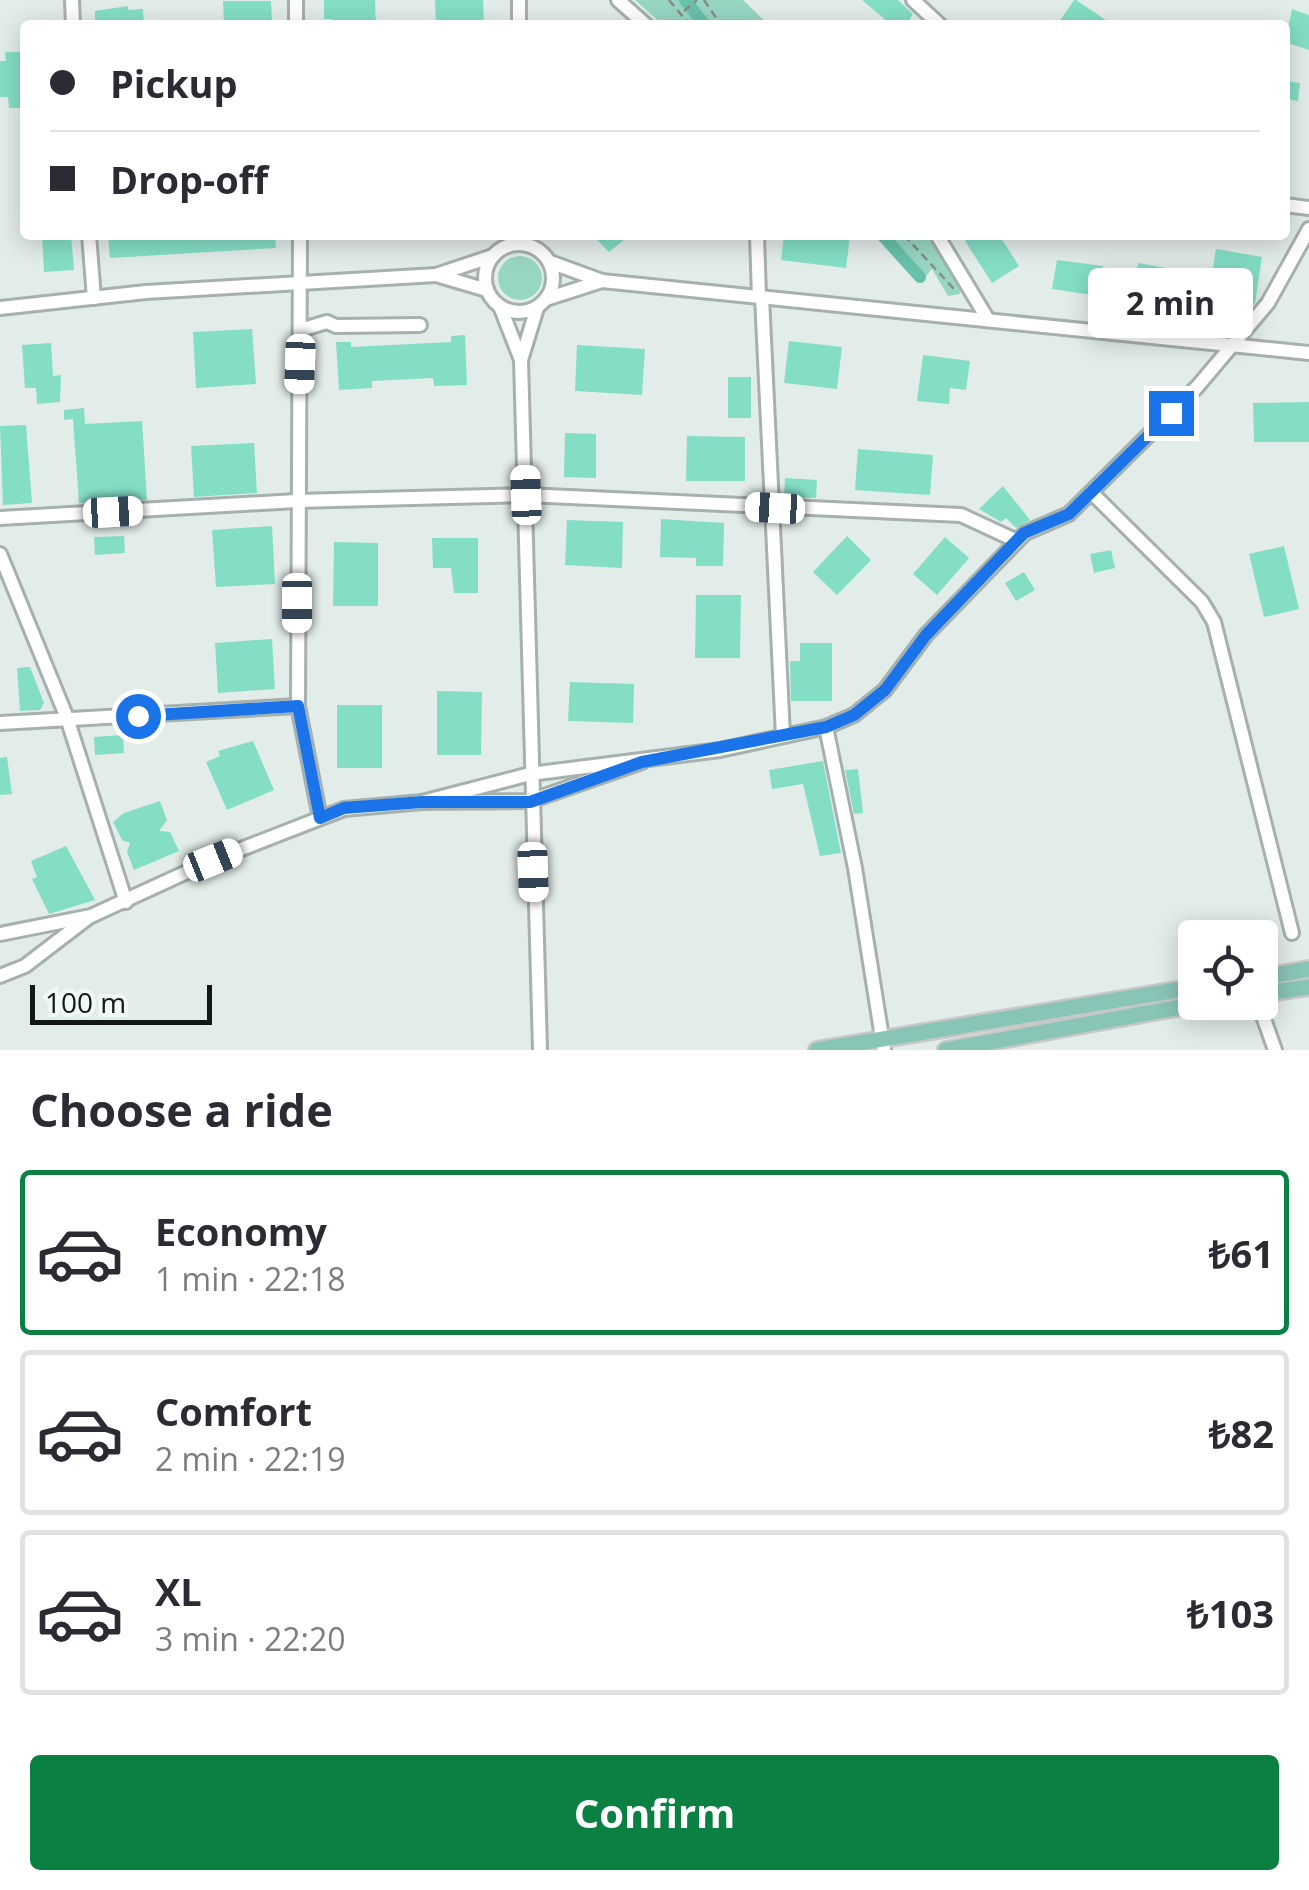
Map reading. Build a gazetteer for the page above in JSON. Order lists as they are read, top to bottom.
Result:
{
  "scale_bar": "100 m",
  "page": {
    "banner": ["Pickup", "Drop-off"],
    "bubble": "2 min",
    "scale": "100 m",
    "heading": "Choose a ride",
    "list": [
      {
        "name": "Economy",
        "note": "1 min · 22:18",
        "value": "₺61"
      },
      {
        "name": "Comfort",
        "note": "2 min · 22:19",
        "value": "₺82"
      },
      {
        "name": "XL",
        "note": "3 min · 22:20",
        "value": "₺103"
      }
    ],
    "buttons": "Confirm"
  }
}
